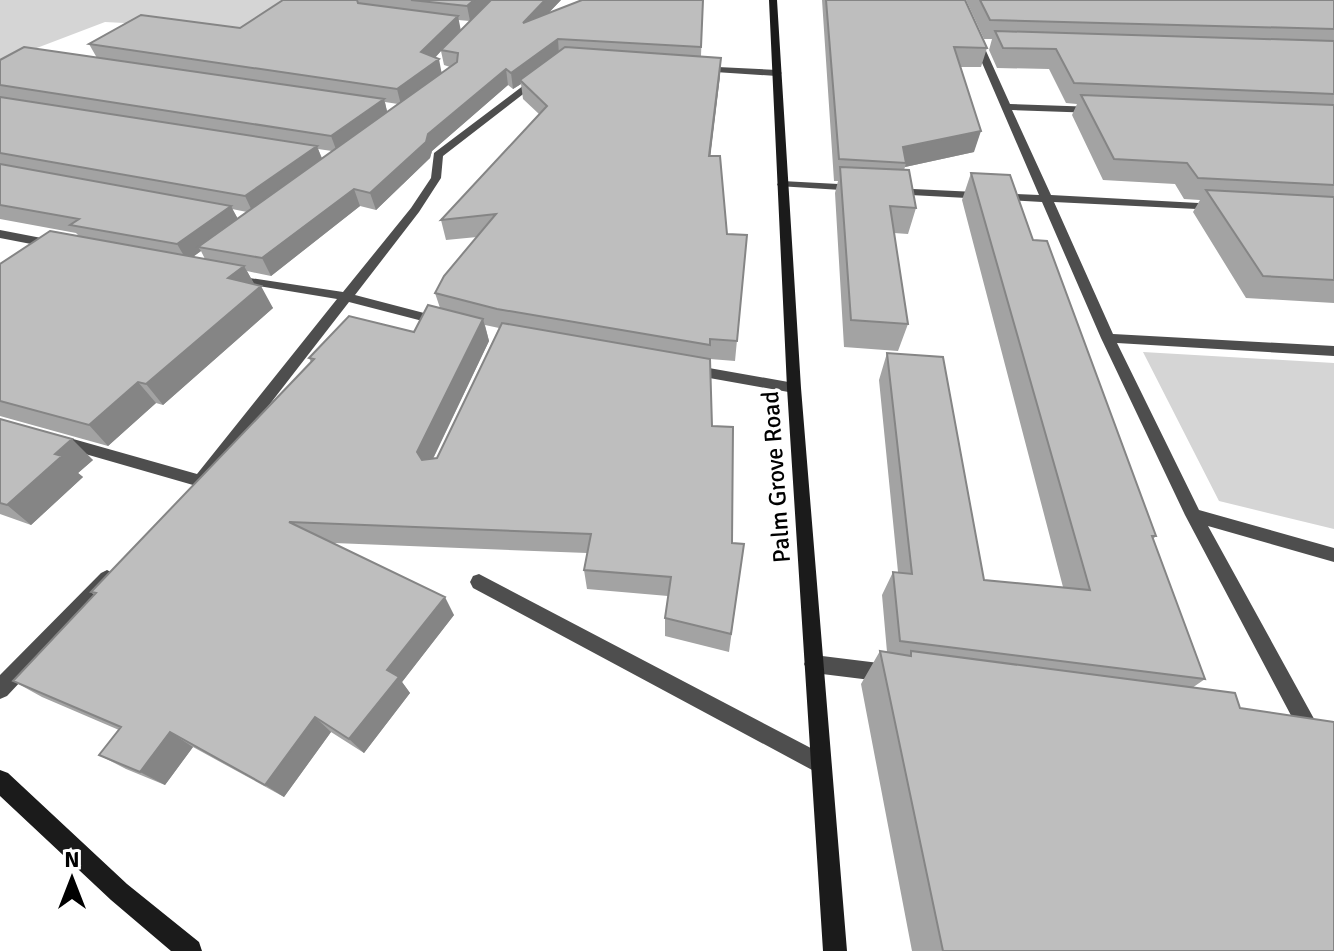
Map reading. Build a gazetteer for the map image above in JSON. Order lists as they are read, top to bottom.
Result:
{
  "streets": {
    "street": ["Palm Grove Road"]
  },
  "north": "top"
}
